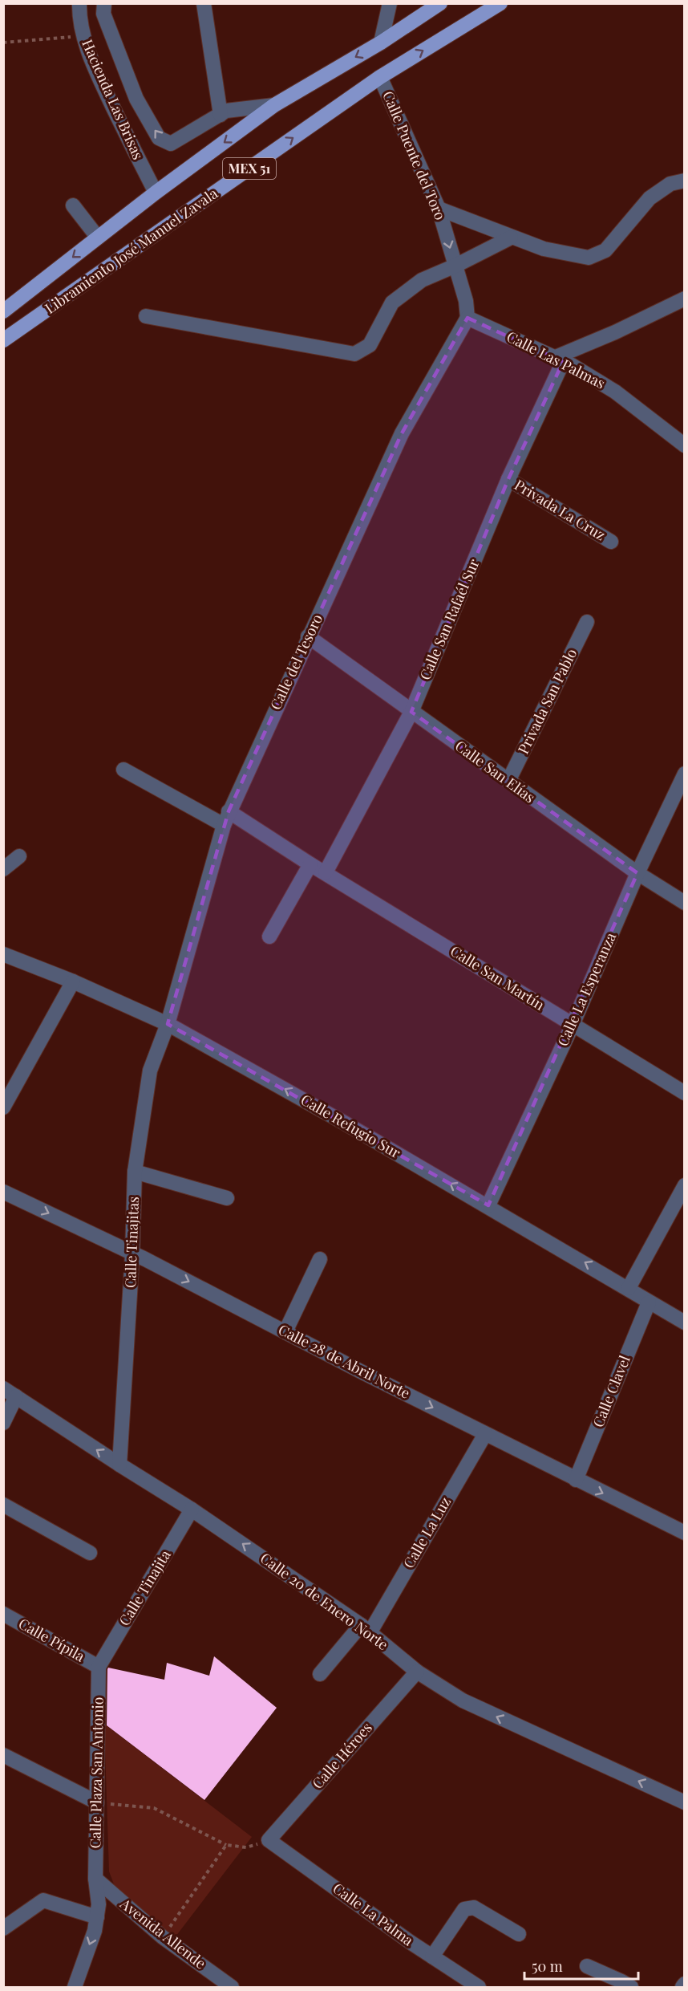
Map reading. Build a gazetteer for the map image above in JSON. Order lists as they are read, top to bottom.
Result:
{
  "streets": {
    "main road": ["MEX 51", "Libramiento José Manuel Zavala"],
    "street": [
      "Hacienda Las Brisas",
      "Calle Puente del Toro",
      "Calle Las Palmas",
      "Privada La Cruz",
      "Calle San Rafaél Sur",
      "Calle del Tesoro",
      "Privada San Pablo",
      "Calle San Elías",
      "Calle San Martín",
      "Calle La Esperanza",
      "Calle Refugio Sur",
      "Calle Tinajitas",
      "Calle 28 de Abril Norte",
      "Calle Clavel",
      "Calle La Luz",
      "Calle Tinajita",
      "Calle 20 de Enero Norte",
      "Calle Pípila",
      "Calle Héroes",
      "Calle Plaza San Antonio",
      "Calle La Palma",
      "Avenida Allende"
    ]
  },
  "crossings": [
    ["Hacienda Las Brisas", "Libramiento José Manuel Zavala"],
    ["Calle Puente del Toro", "Libramiento José Manuel Zavala"],
    ["Calle Puente del Toro", "Calle Las Palmas"],
    ["Calle Puente del Toro", "Calle del Tesoro"],
    ["Calle Las Palmas", "Calle San Rafaél Sur"],
    ["Calle Las Palmas", "Calle del Tesoro"],
    ["Privada La Cruz", "Calle San Rafaél Sur"],
    ["Calle San Rafaél Sur", "Calle San Elías"],
    ["Calle San Rafaél Sur", "Calle San Martín"],
    ["Calle del Tesoro", "Calle San Elías"],
    ["Calle del Tesoro", "Calle San Martín"],
    ["Calle del Tesoro", "Calle Refugio Sur"],
    ["Calle del Tesoro", "Calle Tinajitas"],
    ["Privada San Pablo", "Calle San Elías"],
    ["Calle San Elías", "Calle La Esperanza"],
    ["Calle San Martín", "Calle La Esperanza"],
    ["Calle La Esperanza", "Calle Refugio Sur"],
    ["Calle Refugio Sur", "Calle Tinajitas"],
    ["Calle Refugio Sur", "Calle Clavel"],
    ["Calle Tinajitas", "Calle 28 de Abril Norte"],
    ["Calle Tinajitas", "Calle 20 de Enero Norte"],
    ["Calle 28 de Abril Norte", "Calle Clavel"],
    ["Calle 28 de Abril Norte", "Calle La Luz"],
    ["Calle La Luz", "Calle 20 de Enero Norte"],
    ["Calle Tinajita", "Calle 20 de Enero Norte"],
    ["Calle Tinajita", "Calle Pípila"],
    ["Calle Tinajita", "Calle Plaza San Antonio"],
    ["Calle 20 de Enero Norte", "Calle Héroes"],
    ["Calle Pípila", "Calle Plaza San Antonio"],
    ["Calle Héroes", "Calle La Palma"],
    ["Calle Plaza San Antonio", "Avenida Allende"]
  ],
  "one_way": ["Calle Refugio Sur", "Calle 28 de Abril Norte", "Calle 20 de Enero Norte"],
  "scale_bar": "50 m"
}
